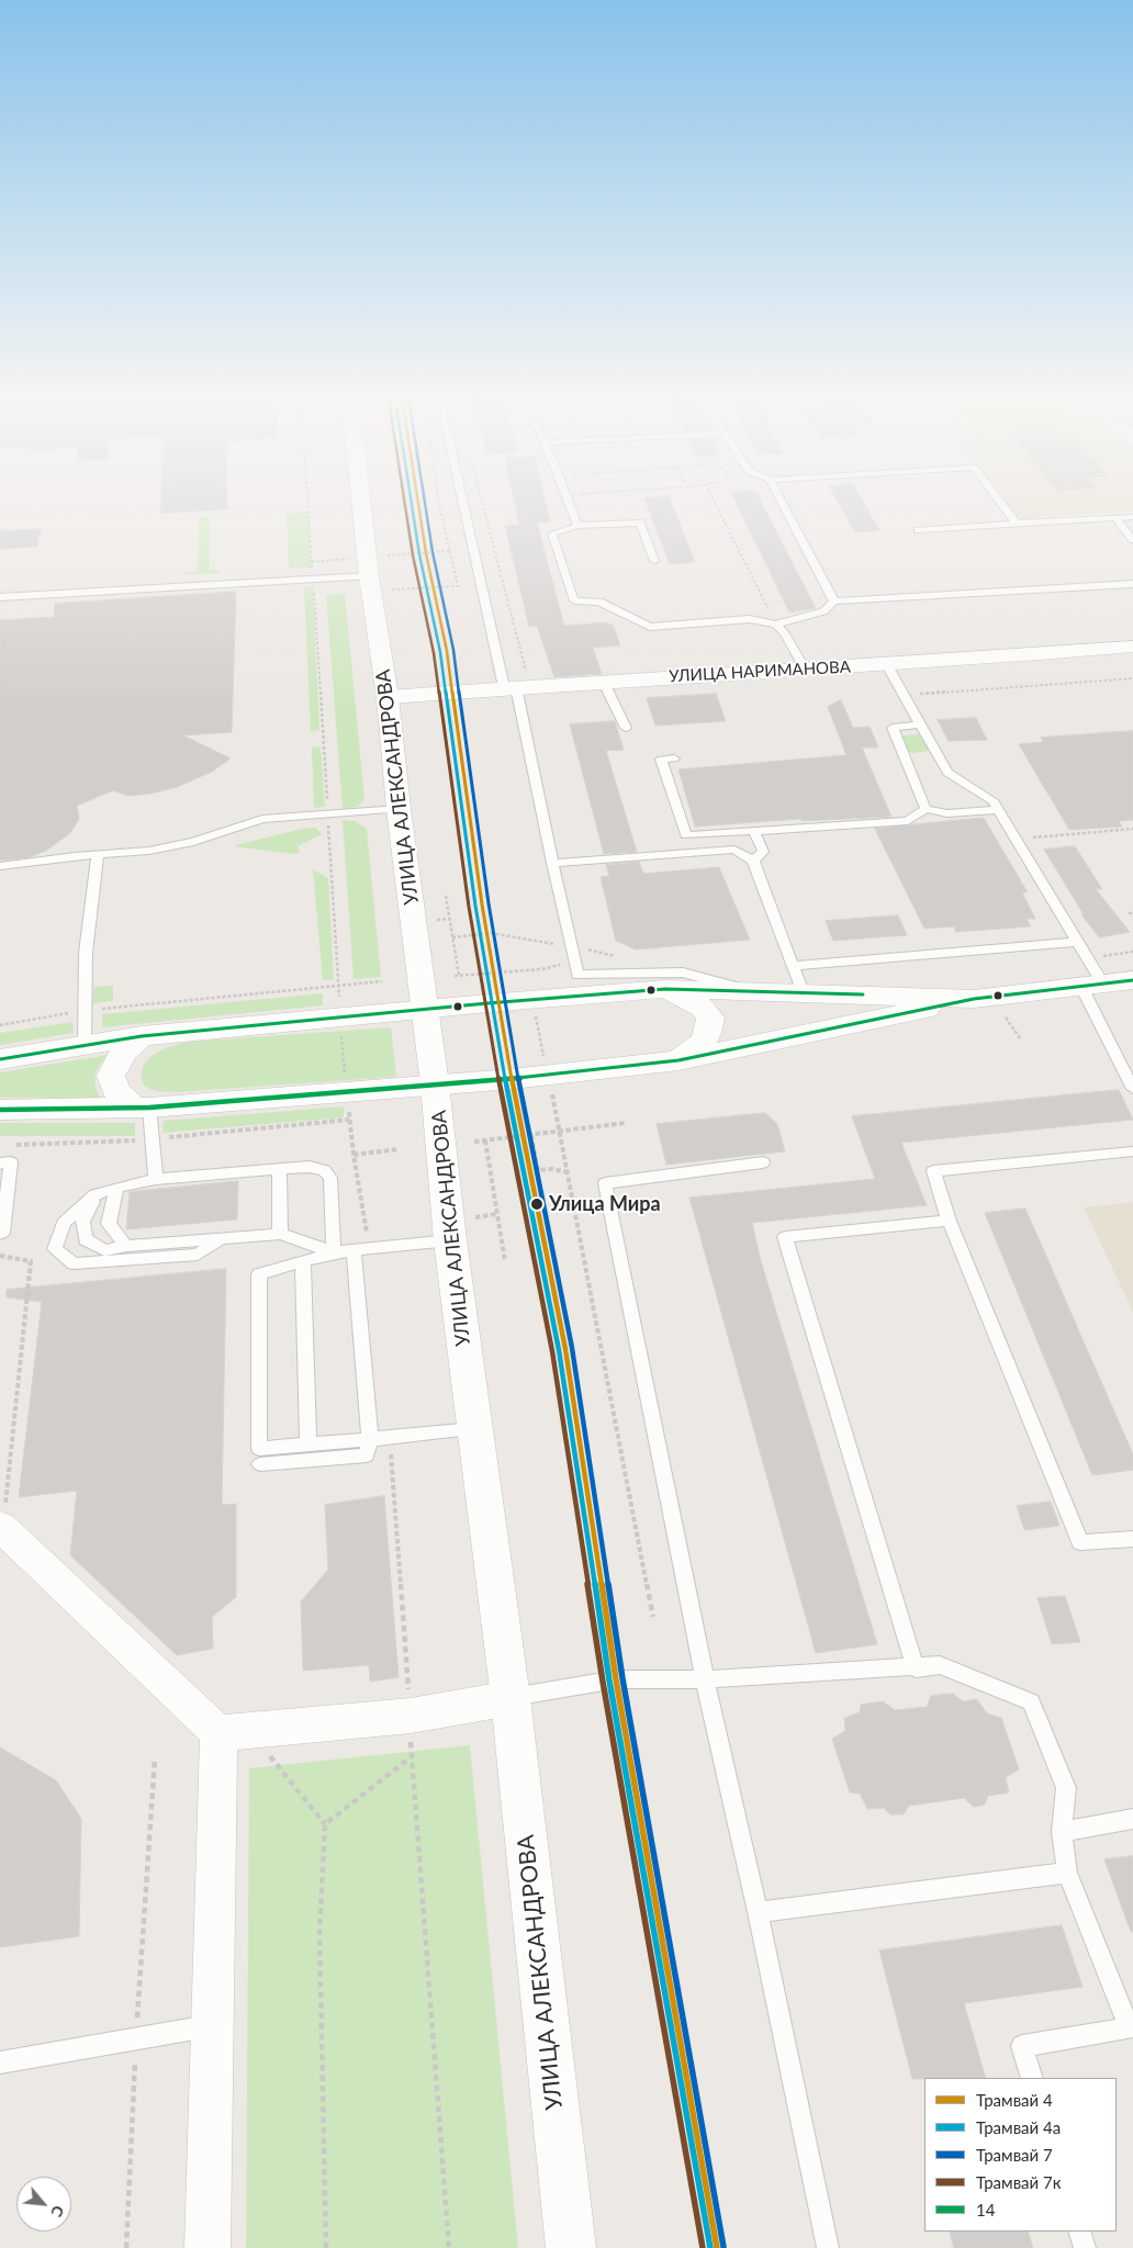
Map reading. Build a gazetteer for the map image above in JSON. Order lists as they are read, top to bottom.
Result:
{
  "streets": {
    "main road": ["УЛИЦА АЛЕКСАНДРОВА"],
    "street": ["УЛИЦА НАРИМАНОВА"]
  },
  "crossings": [
    ["УЛИЦА НАРИМАНОВА", "УЛИЦА АЛЕКСАНДРОВА"]
  ],
  "places": ["Улица Мира"],
  "lines": [
    "tram line 4",
    "tram line 4а",
    "tram line 7",
    "tram line 7к",
    "transit line 14"
  ],
  "legend": [
    "Трамвай 4",
    "Трамвай 4а",
    "Трамвай 7",
    "Трамвай 7к",
    "14"
  ],
  "north": "bottom right"
}
